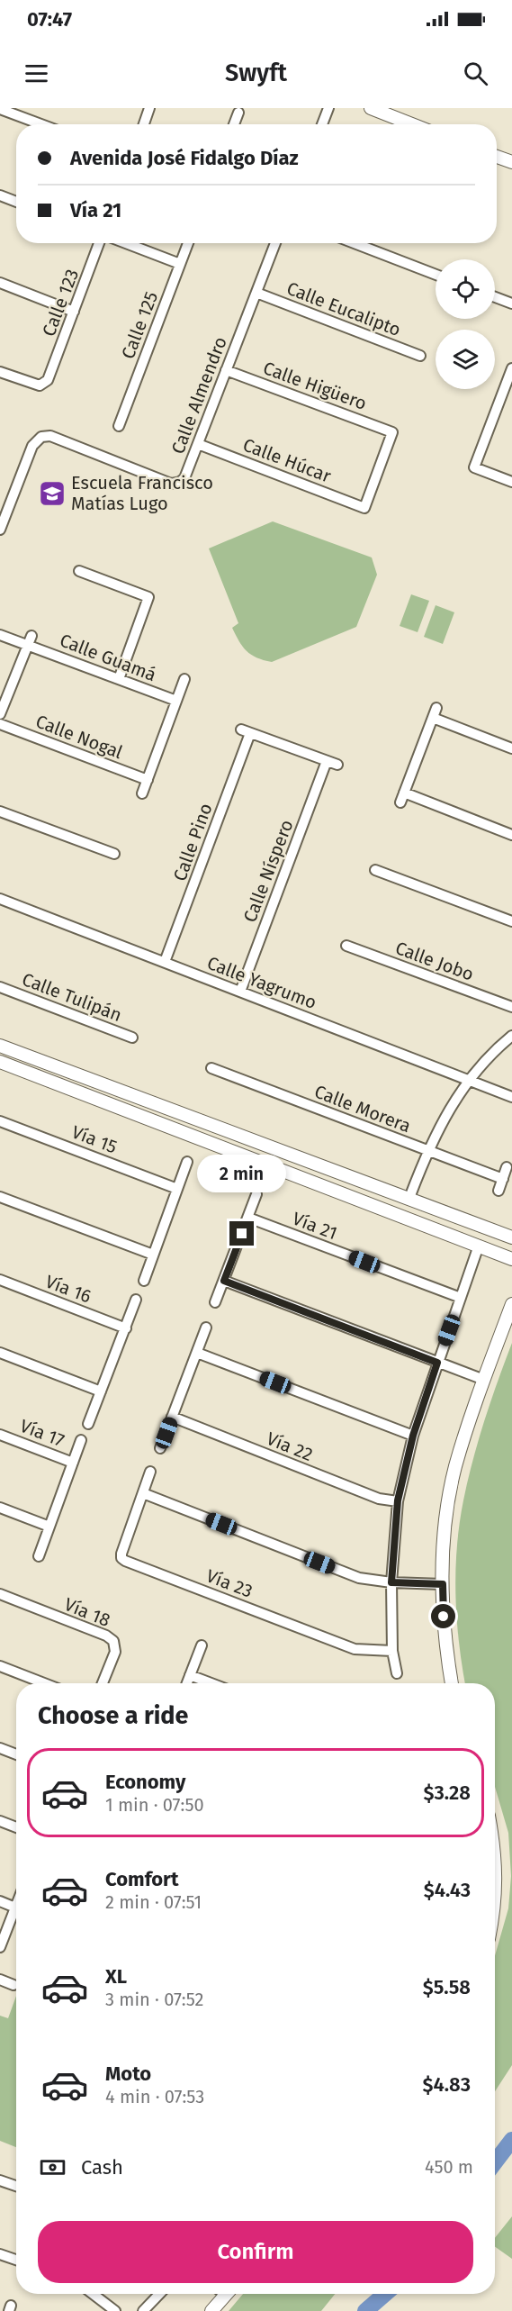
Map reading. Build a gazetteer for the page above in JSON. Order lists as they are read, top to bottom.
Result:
{
  "streets": {
    "street": [
      "Calle 123",
      "Calle Eucalipto",
      "Calle 125",
      "Calle Higüero",
      "Calle Almendro",
      "Calle Húcar",
      "Calle Guamá",
      "Calle Nogal",
      "Calle Pino",
      "Calle Níspero",
      "Calle Jobo",
      "Calle Yagrumo",
      "Calle Tulipán",
      "Calle Morera",
      "Vía 15",
      "Vía 21",
      "Vía 16",
      "Vía 17",
      "Vía 22",
      "Vía 23",
      "Vía 18"
    ]
  },
  "crossings": [
    ["Calle Eucalipto", "Calle Almendro"],
    ["Calle Higüero", "Calle Almendro"],
    ["Calle Higüero", "Calle Húcar"],
    ["Calle Almendro", "Calle Húcar"],
    ["Calle Pino", "Calle Níspero"],
    ["Calle Pino", "Calle Yagrumo"],
    ["Calle Níspero", "Calle Yagrumo"]
  ],
  "places": {
    "school or university": ["Escuela Francisco Matías Lugo"]
  },
  "page": {
    "status": "07:47",
    "header": "Swyft",
    "banner": ["Avenida José Fidalgo Díaz", "Vía 21"],
    "bubble": "2 min",
    "heading": "Choose a ride",
    "list": [
      {
        "name": "Economy",
        "note": "1 min · 07:50",
        "value": "$3.28"
      },
      {
        "name": "Comfort",
        "note": "2 min · 07:51",
        "value": "$4.43"
      },
      {
        "name": "XL",
        "note": "3 min · 07:52",
        "value": "$5.58"
      },
      {
        "name": "Moto",
        "note": "4 min · 07:53",
        "value": "$4.83"
      }
    ],
    "pay": ["Cash", "450 m"],
    "buttons": "Confirm"
  }
}
